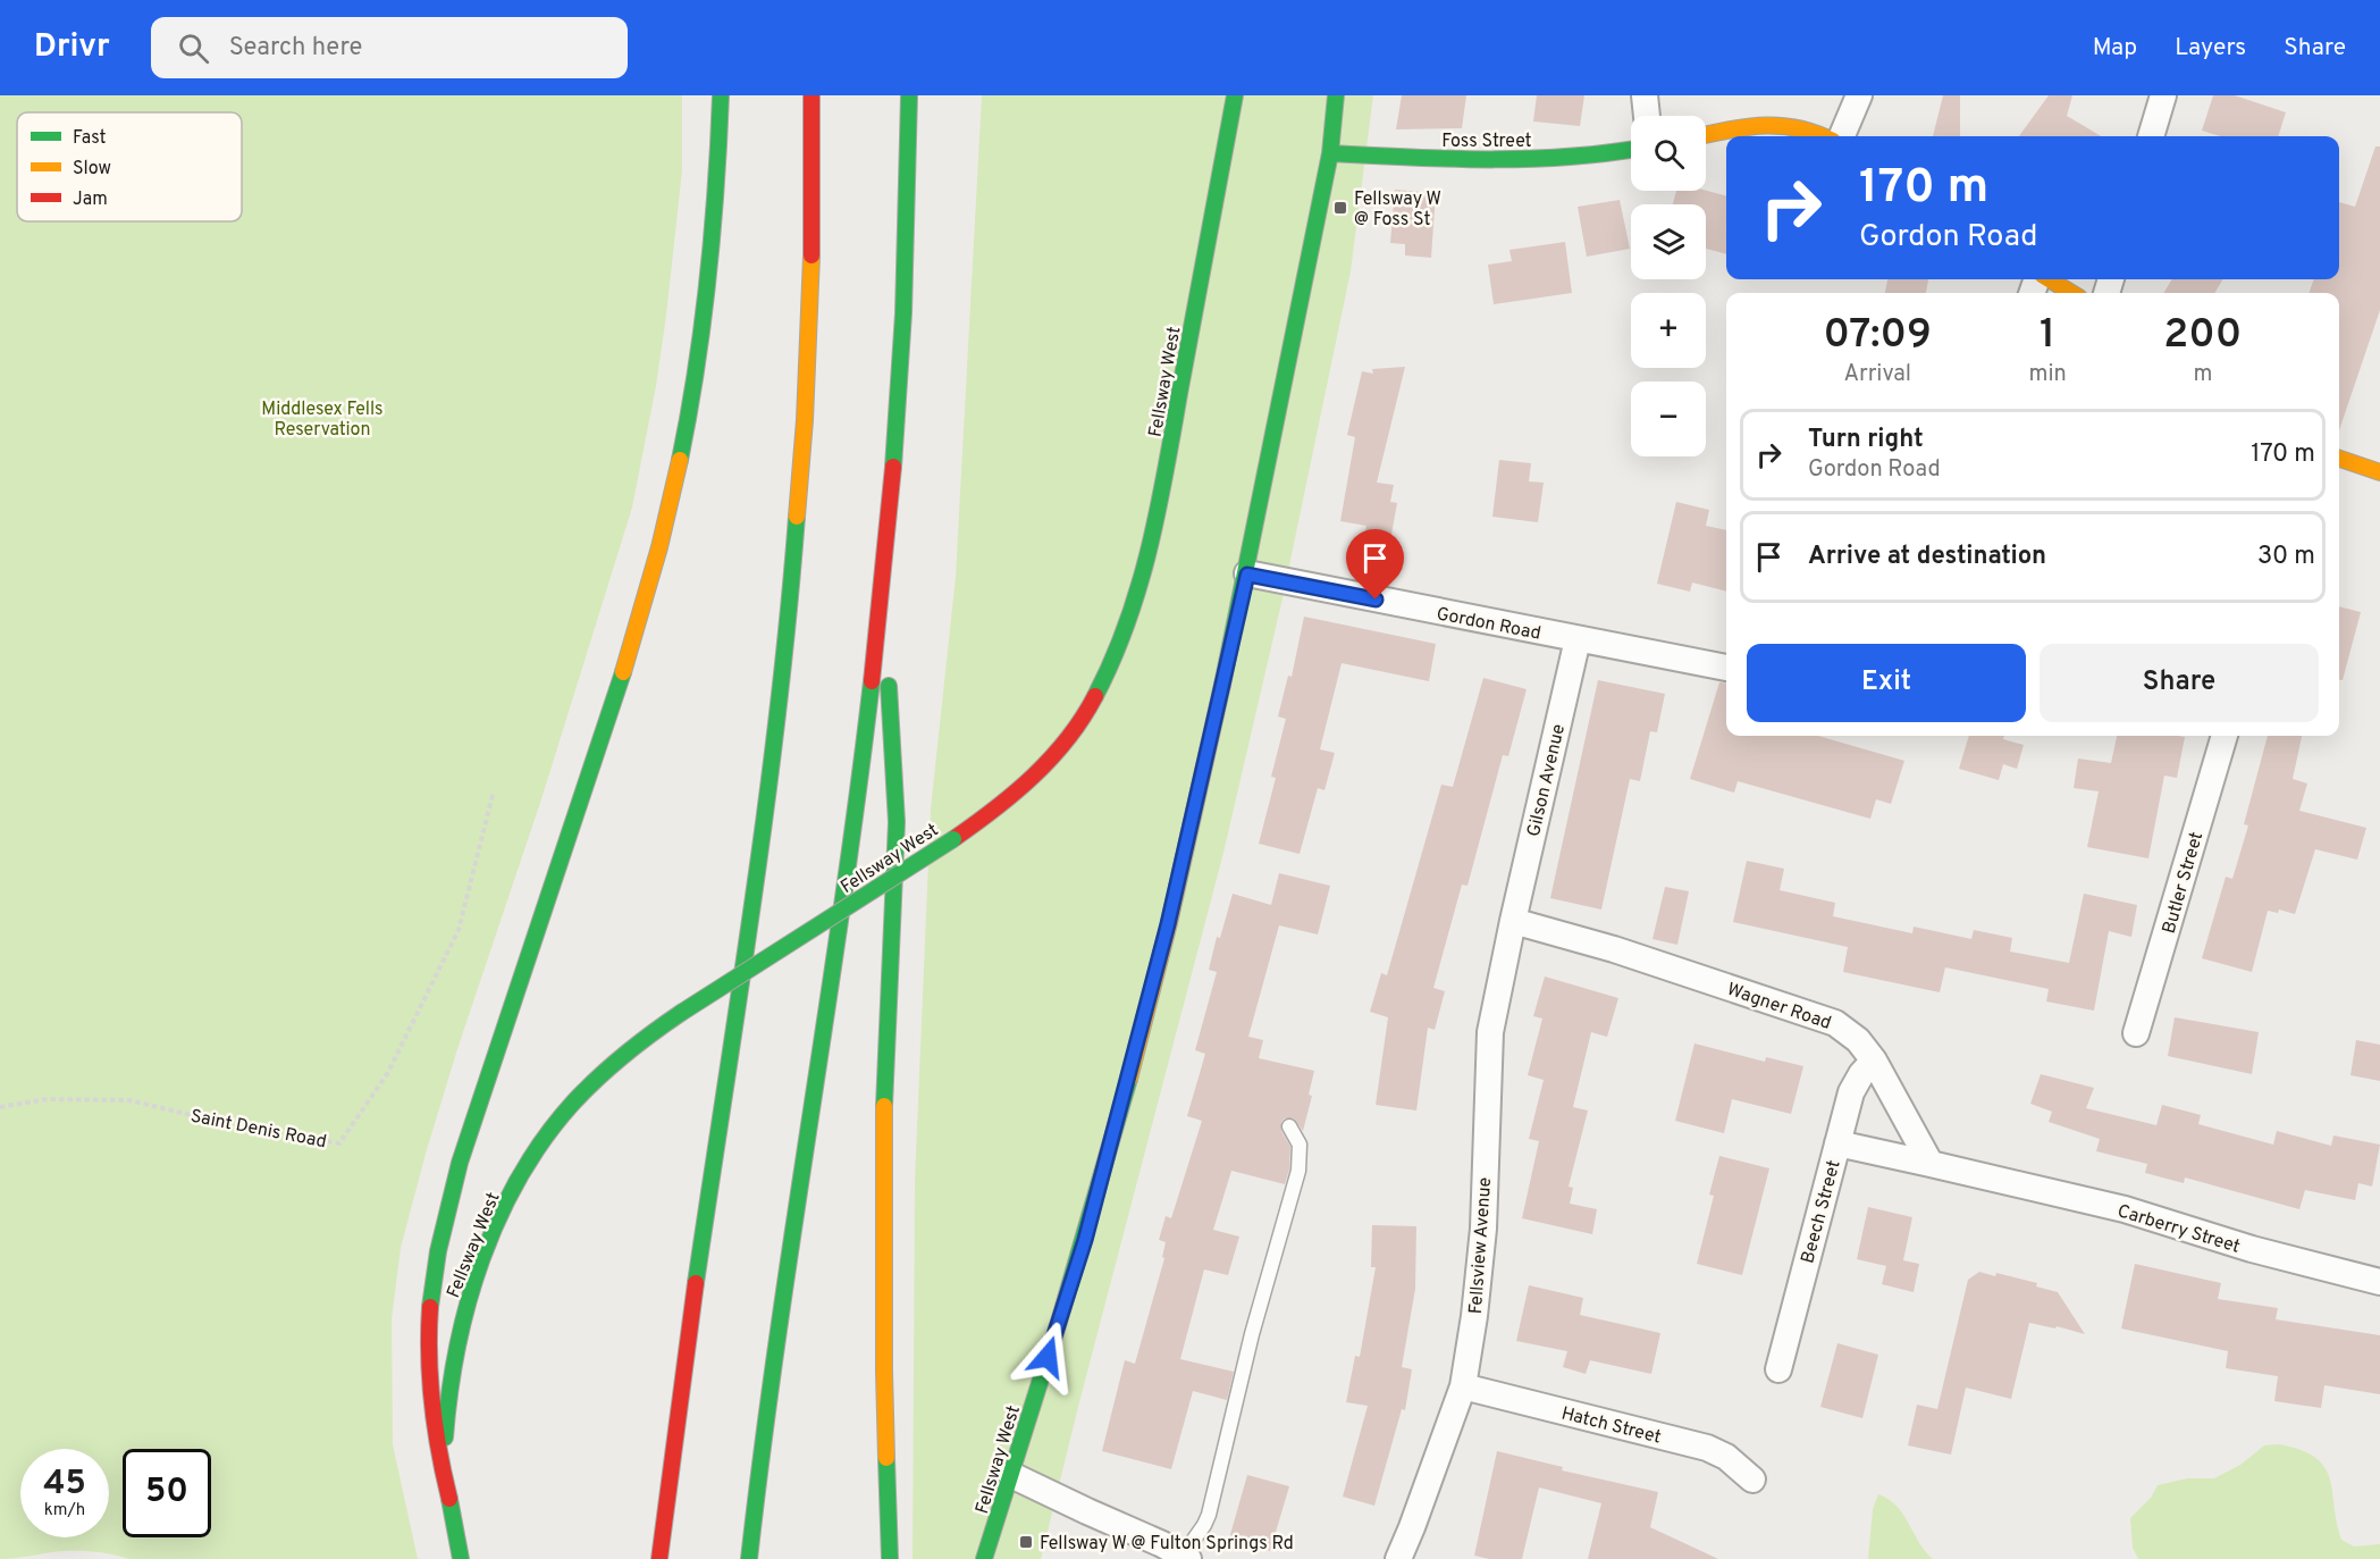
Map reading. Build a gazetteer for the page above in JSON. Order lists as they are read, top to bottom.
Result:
{
  "streets": {
    "main road": ["Foss Street", "Fellsway West"],
    "street": [
      "Gordon Road",
      "Gilson Avenue",
      "Butler Street",
      "Wagner Road",
      "Beech Street",
      "Carberry Street",
      "Fellsview Avenue",
      "Hatch Street"
    ],
    "path": ["Saint Denis Road"]
  },
  "crossings": [
    ["Foss Street", "Fellsway West"],
    ["Fellsway West", "Gordon Road"],
    ["Gordon Road", "Gilson Avenue"],
    ["Gilson Avenue", "Wagner Road"],
    ["Gilson Avenue", "Fellsview Avenue"],
    ["Wagner Road", "Beech Street"],
    ["Wagner Road", "Carberry Street"],
    ["Wagner Road", "Fellsview Avenue"],
    ["Fellsview Avenue", "Hatch Street"]
  ],
  "parks": ["Middlesex Fells Reservation"],
  "places": {
    "transit": ["Fellsway W @ Foss St", "Fellsway W @ Fulton Springs Rd"]
  },
  "legend": ["Fast", "Slow", "Jam"],
  "page": {
    "header": "Drivr",
    "search": "Search here",
    "nav": ["Map", "Layers", "Share"],
    "map_buttons": ["+", "−"],
    "turn": ["170 m", "Gordon Road"],
    "eta": [
      "07:09",
      "Arrival",
      "1",
      "min",
      "200",
      "m"
    ],
    "list": [
      {
        "name": "Turn right",
        "note": "Gordon Road",
        "value": "170 m"
      },
      {
        "name": "Arrive at destination",
        "value": "30 m"
      }
    ],
    "buttons": ["Exit", "Share"],
    "speed": "45 km/h",
    "limit": "50"
  }
}
